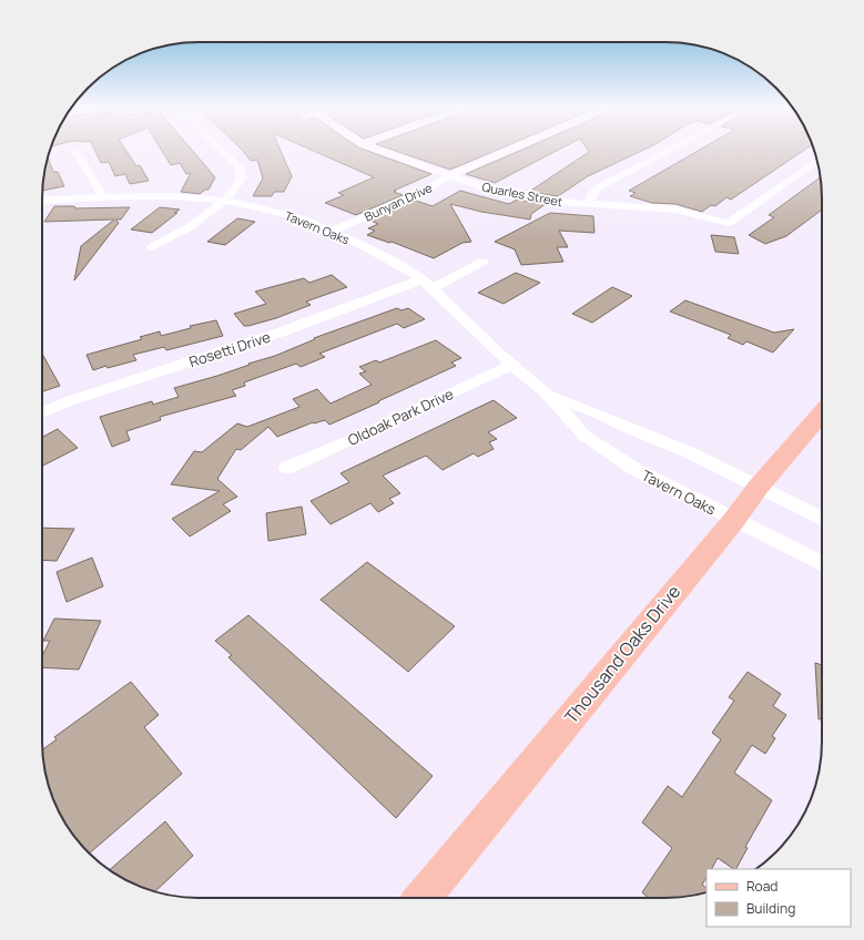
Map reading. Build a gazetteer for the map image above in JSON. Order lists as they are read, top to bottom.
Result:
{
  "streets": {
    "main road": ["Thousand Oaks Drive"],
    "street": [
      "Quarles Street",
      "Bunyan Drive",
      "Tavern Oaks",
      "Rosetti Drive",
      "Oldoak Park Drive"
    ]
  },
  "crossings": [
    ["Quarles Street", "Bunyan Drive"],
    ["Bunyan Drive", "Tavern Oaks"],
    ["Tavern Oaks", "Rosetti Drive"],
    ["Tavern Oaks", "Oldoak Park Drive"],
    ["Tavern Oaks", "Thousand Oaks Drive"]
  ],
  "legend": ["Road", "Building"]
}
